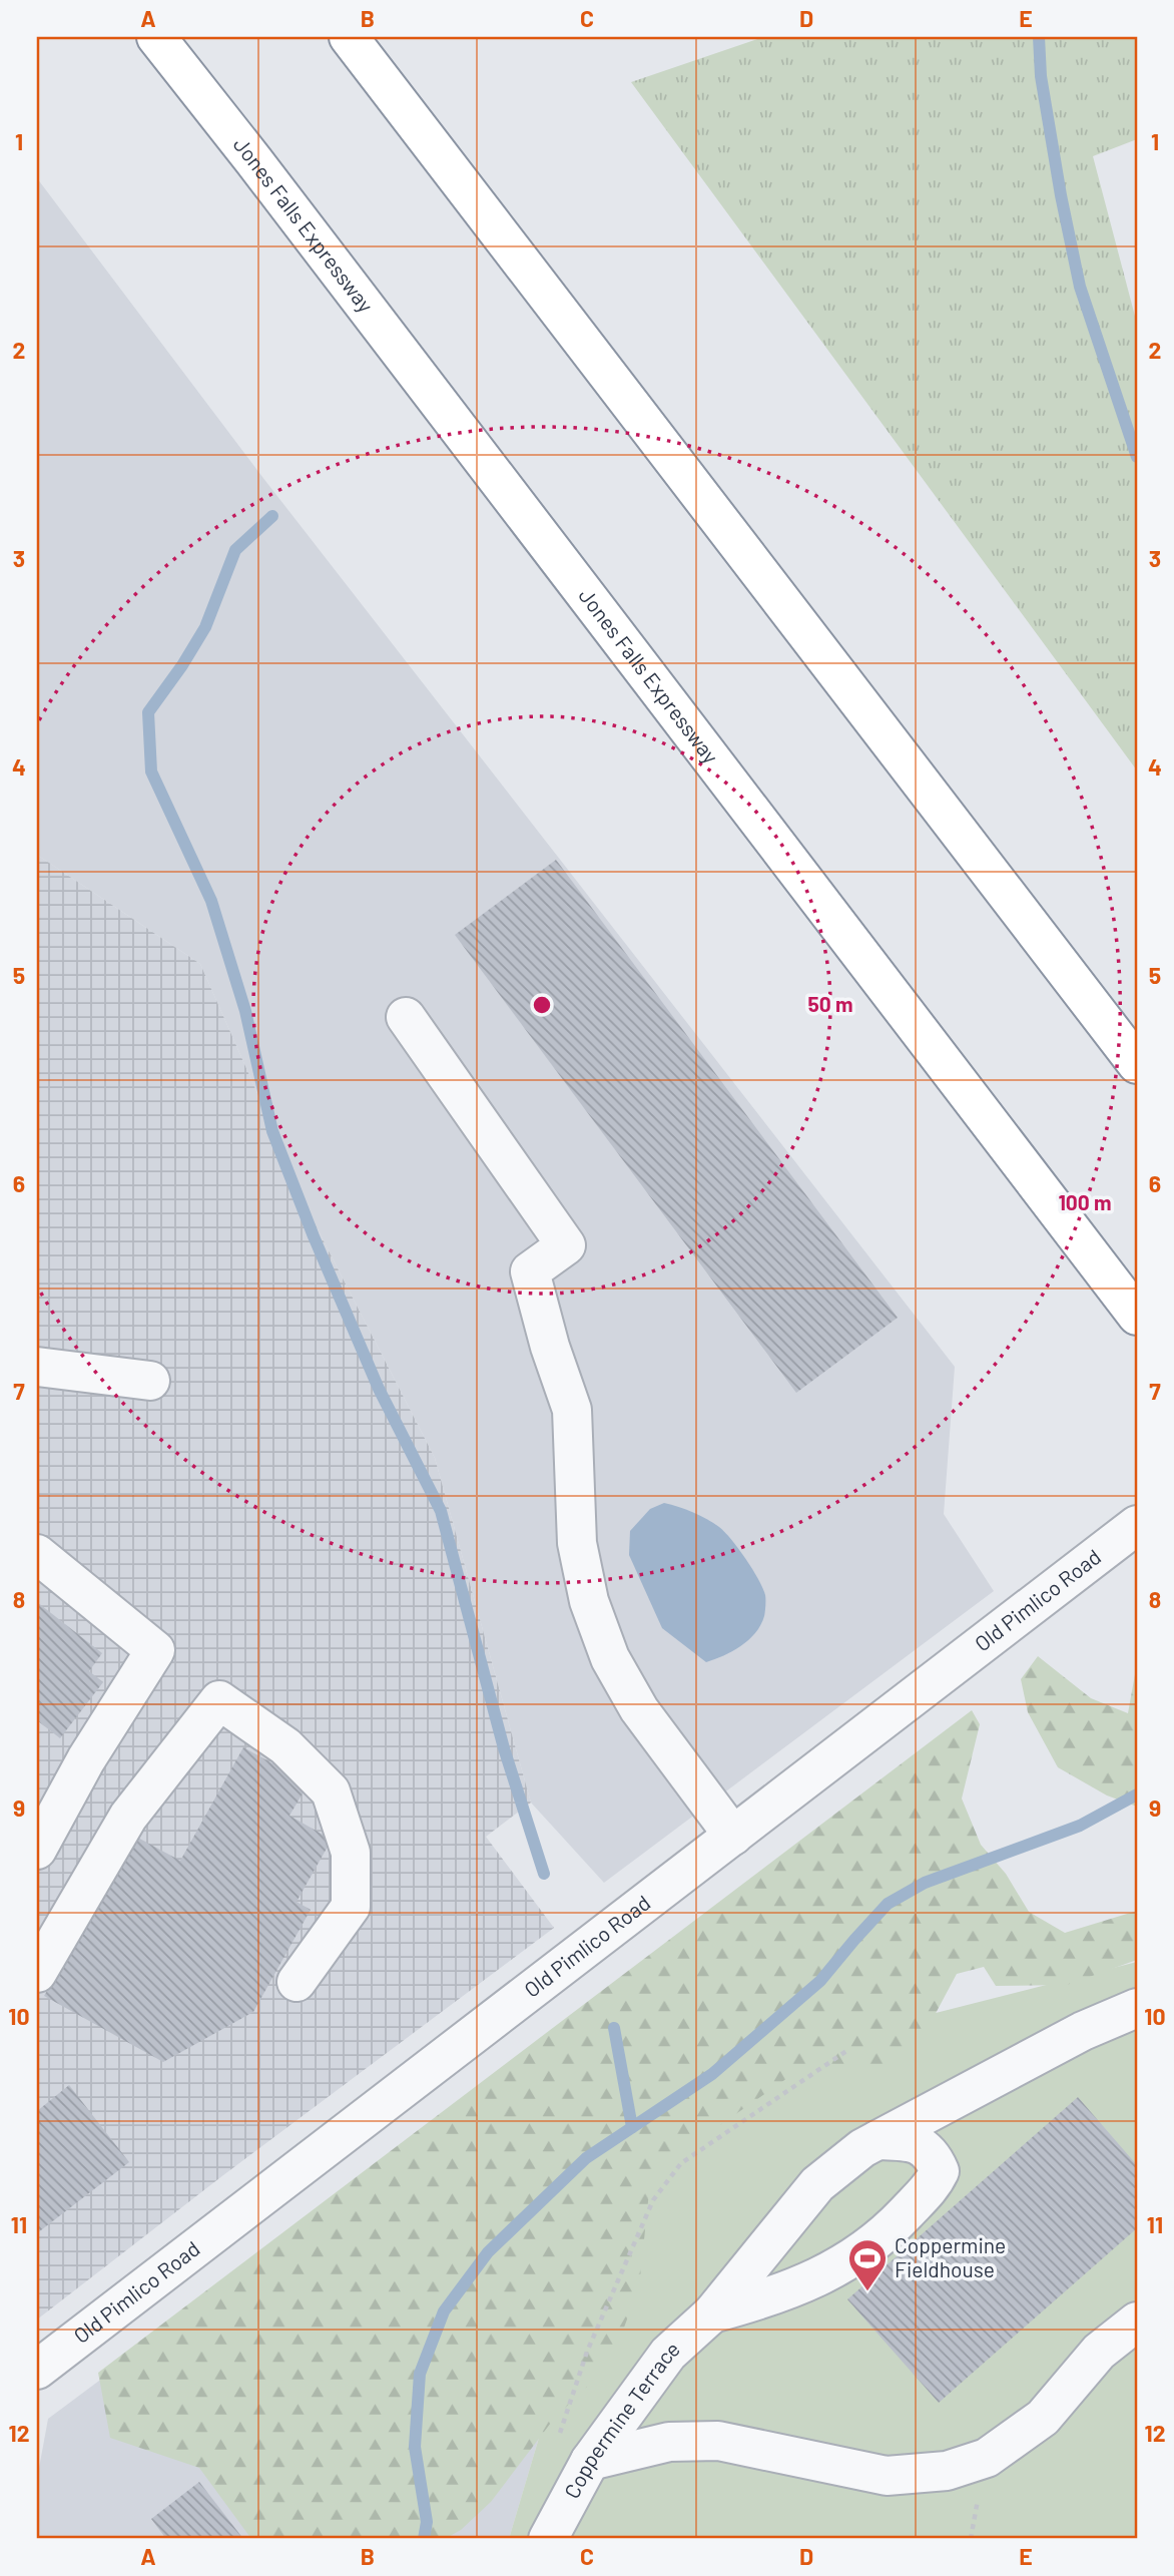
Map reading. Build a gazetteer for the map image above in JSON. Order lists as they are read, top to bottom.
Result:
{
  "streets": {
    "highway": ["Jones Falls Expressway"],
    "street": ["Old Pimlico Road", "Coppermine Terrace"]
  },
  "places": {
    "sports": ["Coppermine Fieldhouse"]
  },
  "grid": {
    "columns": [
      "A",
      "B",
      "C",
      "D",
      "E"
    ],
    "rows": [
      "1",
      "2",
      "3",
      "4",
      "5",
      "6",
      "7",
      "8",
      "9",
      "10",
      "11",
      "12"
    ]
  },
  "rings": ["50 m", "100 m"]
}
